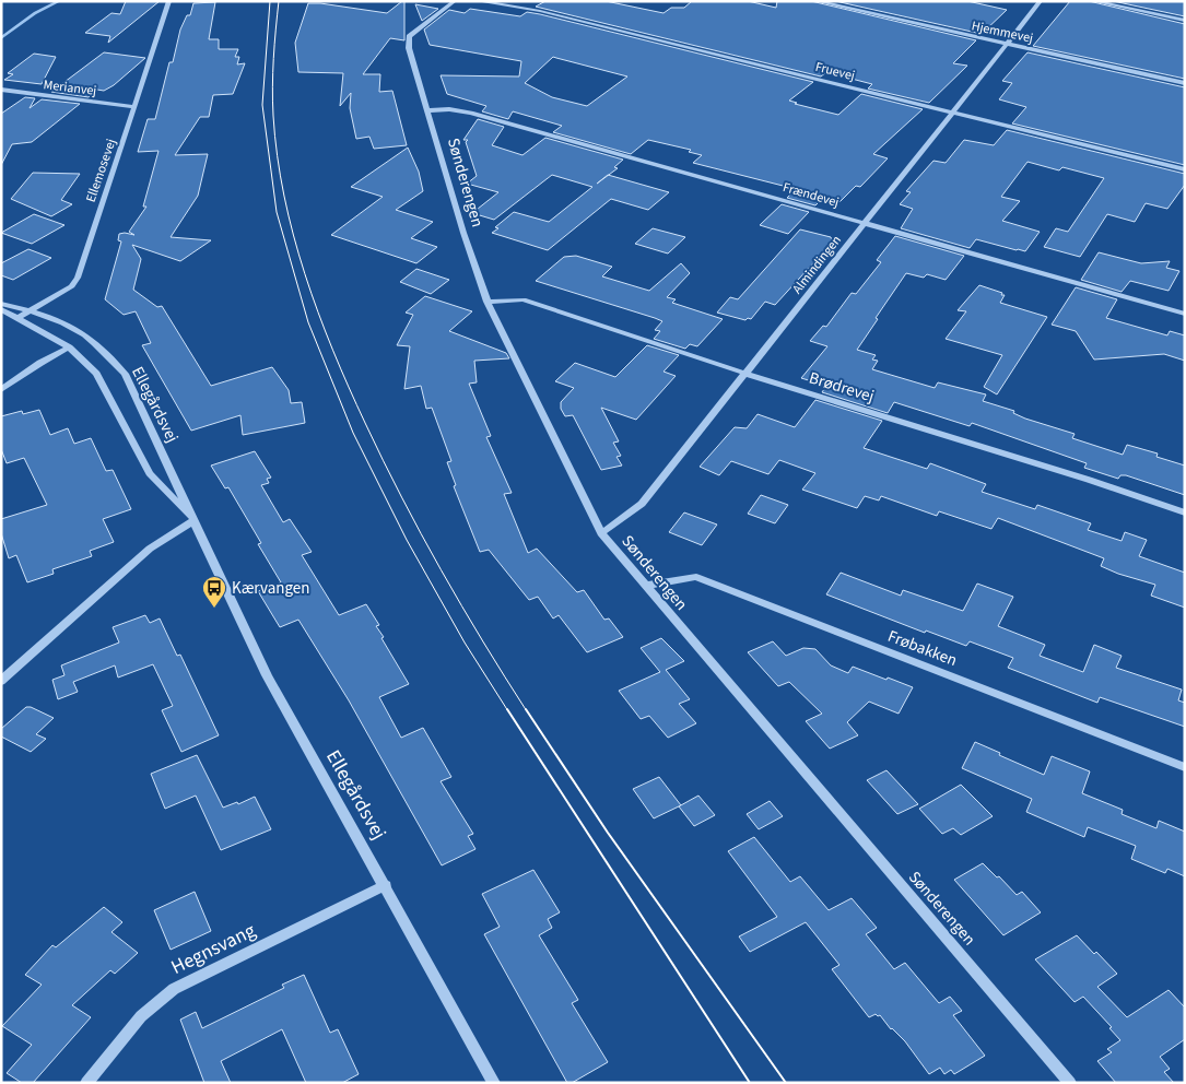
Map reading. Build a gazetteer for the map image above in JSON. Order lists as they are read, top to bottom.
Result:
{
  "streets": {
    "street": [
      "Hjemmevej",
      "Fruevej",
      "Merianvej",
      "Ellemosevej",
      "Sønderengen",
      "Frændevej",
      "Almindingen",
      "Brødrevej",
      "Ellegårdsvej",
      "Frøbakken",
      "Hegnsvang"
    ]
  },
  "crossings": [
    ["Hjemmevej", "Almindingen"],
    ["Fruevej", "Almindingen"],
    ["Merianvej", "Ellemosevej"],
    ["Ellemosevej", "Ellegårdsvej"],
    ["Sønderengen", "Frændevej"],
    ["Sønderengen", "Almindingen"],
    ["Sønderengen", "Brødrevej"],
    ["Sønderengen", "Frøbakken"],
    ["Frændevej", "Almindingen"],
    ["Almindingen", "Brødrevej"],
    ["Ellegårdsvej", "Hegnsvang"]
  ],
  "places": {
    "bus stop": ["Kærvangen"]
  }
}
